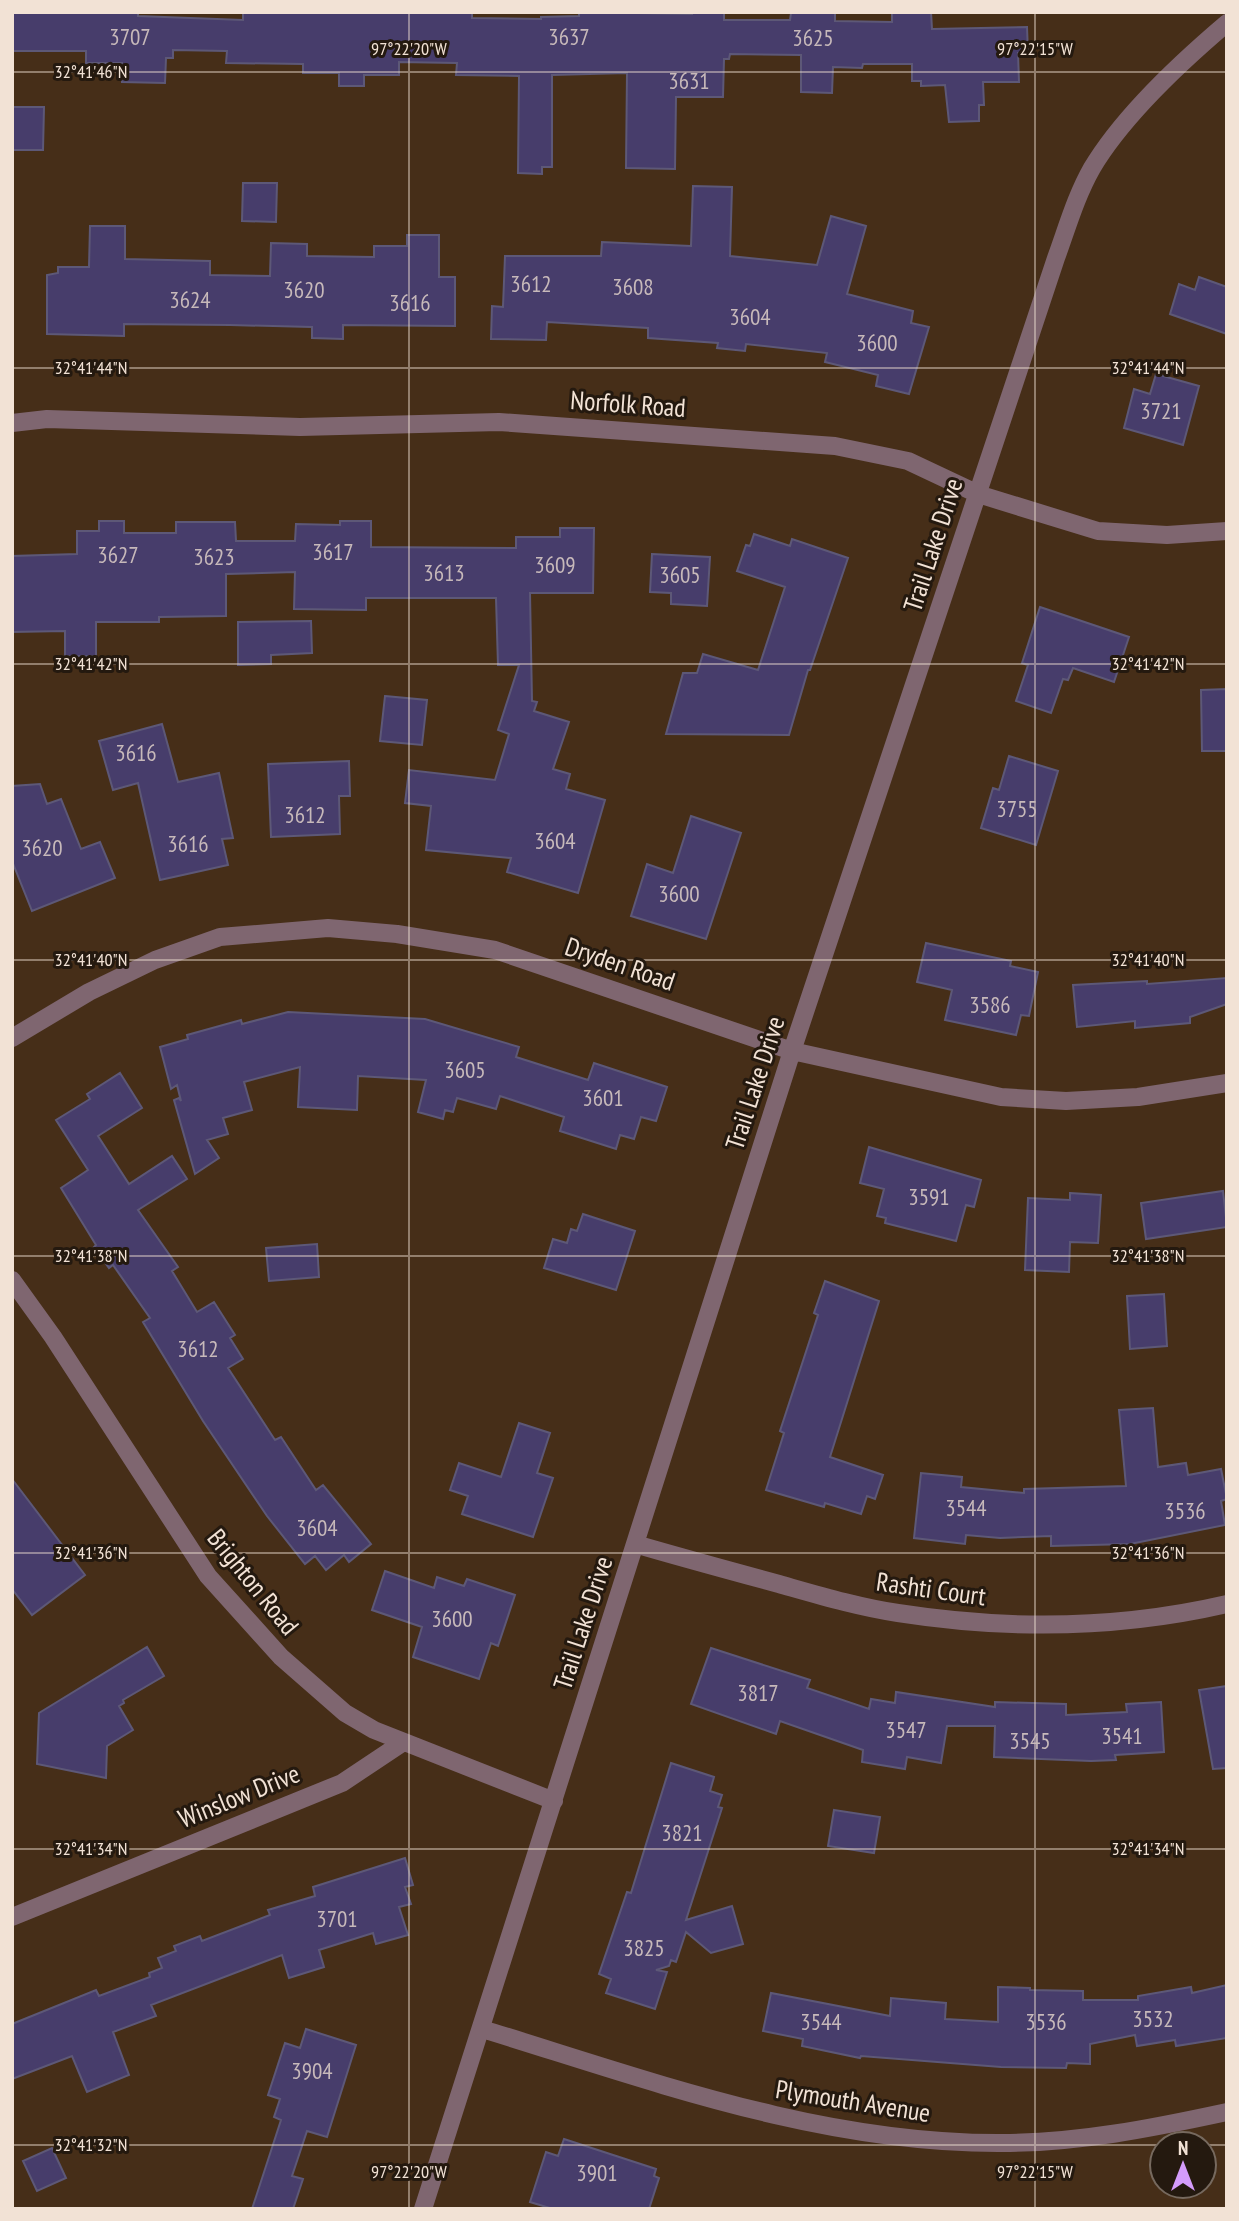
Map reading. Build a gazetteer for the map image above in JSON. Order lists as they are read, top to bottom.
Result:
{
  "streets": {
    "street": [
      "Norfolk Road",
      "Trail Lake Drive",
      "Dryden Road",
      "Brighton Road",
      "Rashti Court",
      "Winslow Drive",
      "Plymouth Avenue"
    ]
  },
  "crossings": [
    ["Norfolk Road", "Trail Lake Drive"],
    ["Trail Lake Drive", "Dryden Road"],
    ["Trail Lake Drive", "Brighton Road"],
    ["Trail Lake Drive", "Rashti Court"],
    ["Trail Lake Drive", "Plymouth Avenue"],
    ["Brighton Road", "Winslow Drive"]
  ],
  "house_numbers": [
    "3707",
    "3637",
    "3625",
    "3631",
    "3612",
    "3608",
    "3620",
    "3624",
    "3616",
    "3604",
    "3600",
    "3721",
    "3617",
    "3627",
    "3623",
    "3609",
    "3613",
    "3605",
    "3616",
    "3755",
    "3612",
    "3604",
    "3616",
    "3620",
    "3600",
    "3586",
    "3605",
    "3601",
    "3591",
    "3612",
    "3544",
    "3536",
    "3604",
    "3600",
    "3817",
    "3547",
    "3541",
    "3545",
    "3821",
    "3701",
    "3825",
    "3532",
    "3544",
    "3536",
    "3904",
    "3901"
  ],
  "north": "top",
  "coordinates": [
    "97°22'20\"W",
    "97°22'15\"W",
    "32°41'46\"N",
    "32°41'44\"N",
    "32°41'42\"N",
    "32°41'40\"N",
    "32°41'38\"N",
    "32°41'36\"N",
    "32°41'34\"N",
    "32°41'32\"N"
  ]
}
